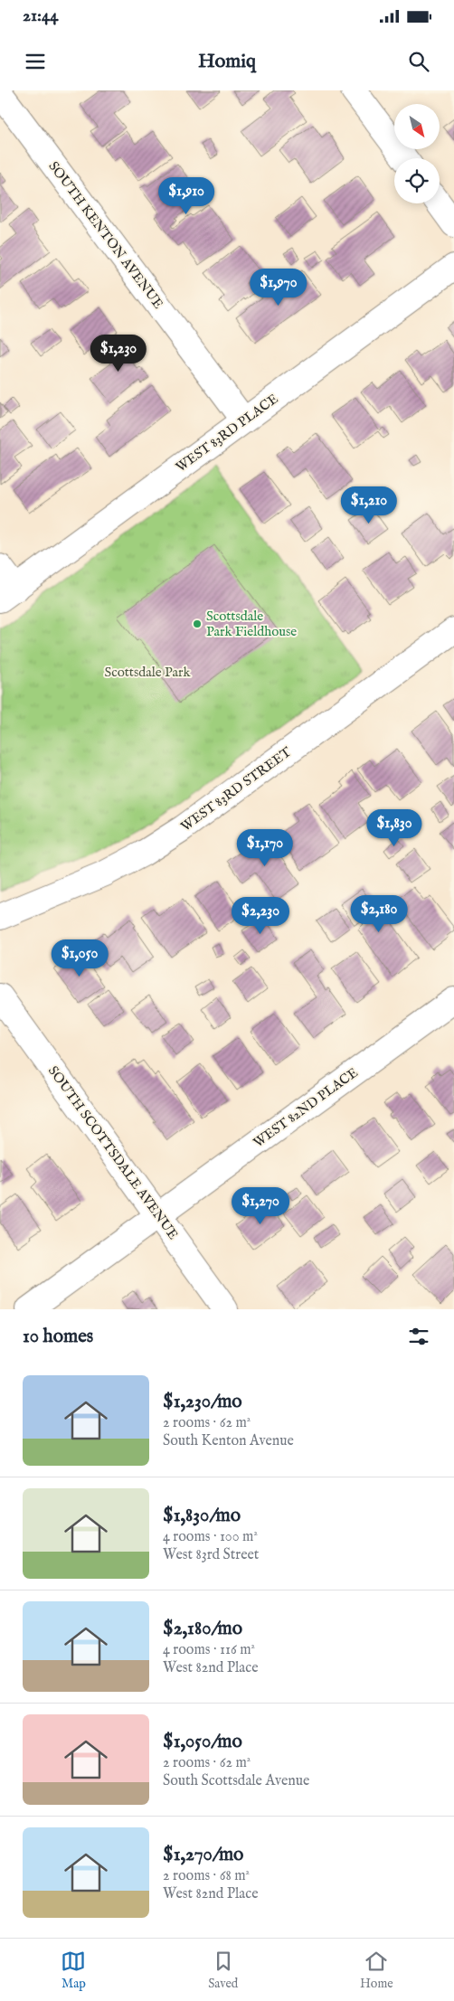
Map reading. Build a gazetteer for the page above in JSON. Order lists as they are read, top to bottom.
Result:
{
  "streets": {
    "street": [
      "SOUTH KENTON AVENUE",
      "WEST 83RD PLACE",
      "WEST 83RD STREET",
      "WEST 82ND PLACE",
      "SOUTH SCOTTSDALE AVENUE"
    ]
  },
  "crossings": [
    ["SOUTH KENTON AVENUE", "WEST 83RD PLACE"],
    ["WEST 82ND PLACE", "SOUTH SCOTTSDALE AVENUE"]
  ],
  "parks": ["Scottsdale Park"],
  "places": ["Scottsdale Park Fieldhouse"],
  "north": "bottom right",
  "page": {
    "status": "21:44",
    "header": "Homiq",
    "price": [
      "$1,910",
      "$1,970",
      "$1,230",
      "$1,210",
      "$1,830",
      "$1,170",
      "$2,180",
      "$2,230",
      "$1,050",
      "$1,270"
    ],
    "heading": "10 homes",
    "list": [
      {
        "name": "$1,230/mo",
        "note": "2 rooms · 62 m² · South Kenton Avenue"
      },
      {
        "name": "$1,830/mo",
        "note": "4 rooms · 100 m² · West 83rd Street"
      },
      {
        "name": "$2,180/mo",
        "note": "4 rooms · 116 m² · West 82nd Place"
      },
      {
        "name": "$1,050/mo",
        "note": "2 rooms · 62 m² · South Scottsdale Avenue"
      },
      {
        "name": "$1,270/mo",
        "note": "2 rooms · 68 m² · West 82nd Place"
      }
    ],
    "tabs": ["Map", "Saved", "Home"]
  }
}
